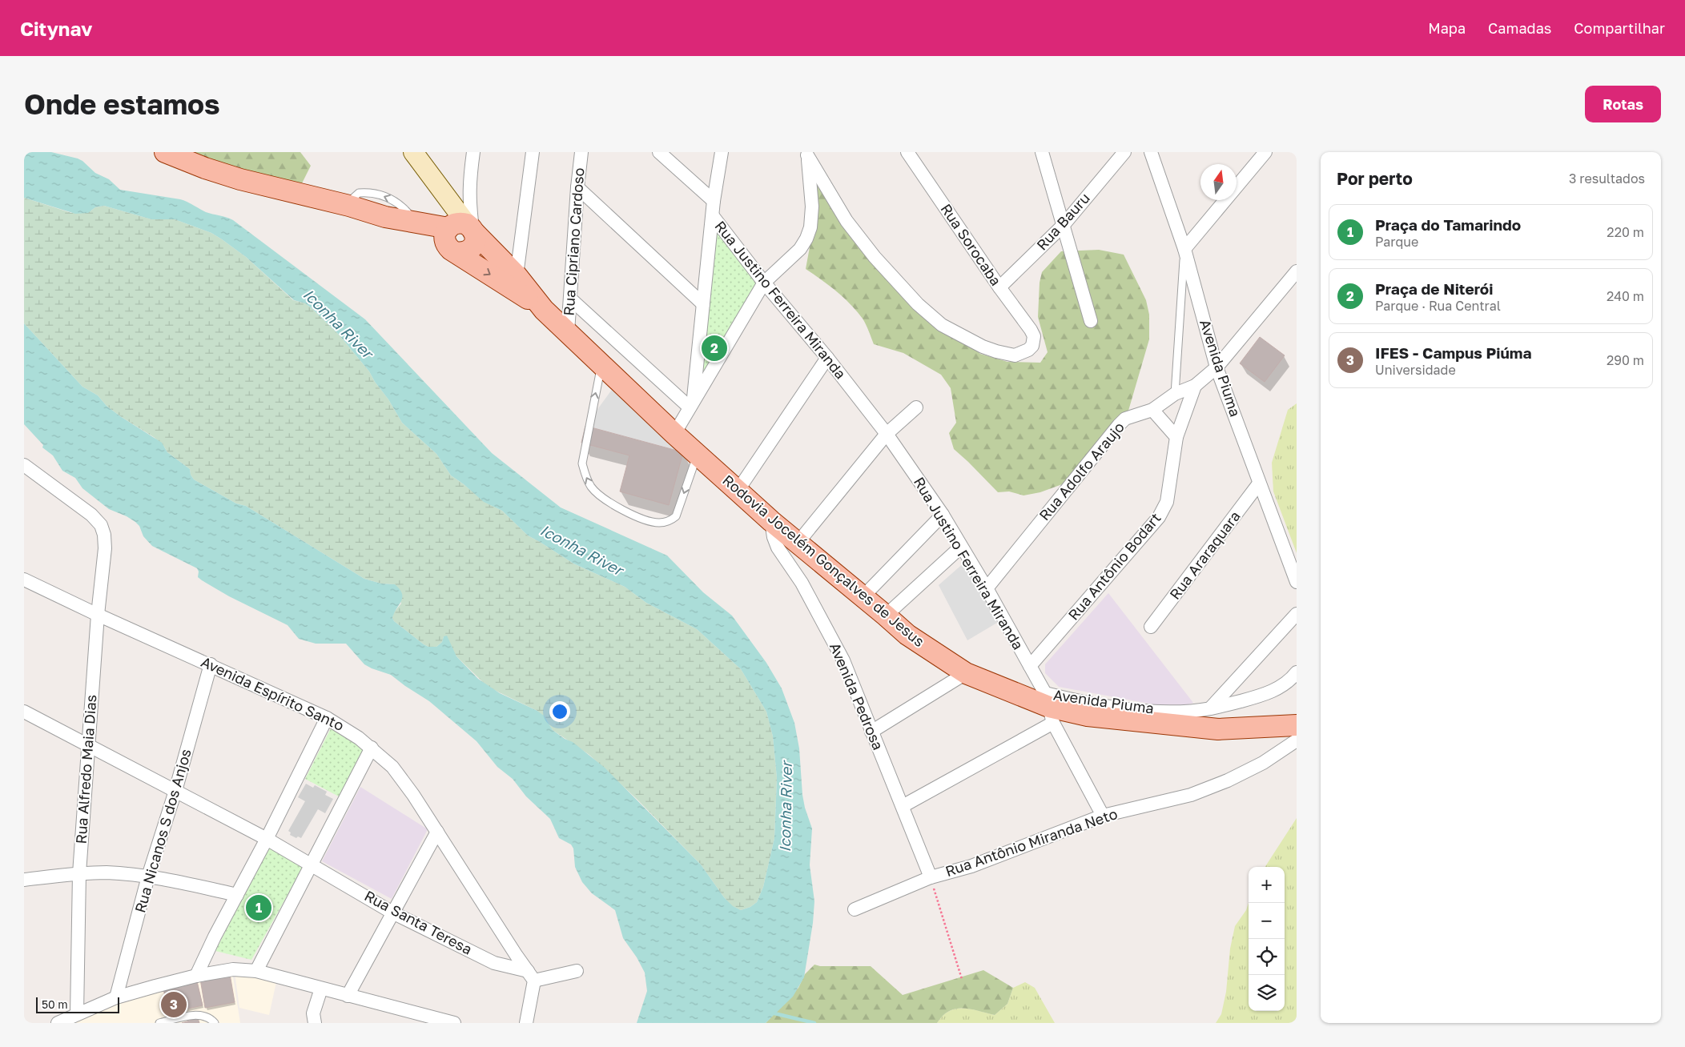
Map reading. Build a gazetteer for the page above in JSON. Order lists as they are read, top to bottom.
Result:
{
  "streets": {
    "main road": ["Rodovia Jocelém Gonçalves de Jesus"],
    "street": [
      "Rua Bauru",
      "Rua Cipriano Cardoso",
      "Rua Sorocaba",
      "Rua Justino Ferreira Miranda",
      "Avenida Piuma",
      "Rua Adolfo Araujo",
      "Rua Araraquara",
      "Rua Antônio Bodart",
      "Avenida Espírito Santo",
      "Avenida Pedrosa",
      "Rua Alfredo Maia Dias",
      "Rua Nicanos S dos Anjos",
      "Rua Antônio Miranda Neto",
      "Rua Santa Teresa"
    ]
  },
  "crossings": [
    ["Rua Bauru", "Rua Sorocaba"],
    ["Rua Cipriano Cardoso", "Rodovia Jocelém Gonçalves de Jesus"],
    ["Rua Justino Ferreira Miranda", "Avenida Piuma"],
    ["Rua Justino Ferreira Miranda", "Rua Adolfo Araujo"],
    ["Rua Justino Ferreira Miranda", "Rodovia Jocelém Gonçalves de Jesus"],
    ["Rua Justino Ferreira Miranda", "Rua Antônio Bodart"],
    ["Rua Justino Ferreira Miranda", "Rua Antônio Miranda Neto"],
    ["Avenida Piuma", "Rua Adolfo Araujo"],
    ["Avenida Piuma", "Rua Araraquara"],
    ["Avenida Piuma", "Rodovia Jocelém Gonçalves de Jesus"],
    ["Rua Adolfo Araujo", "Rua Antônio Bodart"],
    ["Rodovia Jocelém Gonçalves de Jesus", "Avenida Pedrosa"],
    ["Avenida Espírito Santo", "Rua Alfredo Maia Dias"],
    ["Avenida Espírito Santo", "Rua Nicanos S dos Anjos"],
    ["Avenida Espírito Santo", "Rua Santa Teresa"],
    ["Avenida Pedrosa", "Rua Antônio Miranda Neto"],
    ["Rua Alfredo Maia Dias", "Rua Santa Teresa"],
    ["Rua Nicanos S dos Anjos", "Rua Santa Teresa"]
  ],
  "water": ["Iconha River"],
  "scale_bar": "50 m",
  "north": "top",
  "page": {
    "header": "Citynav",
    "nav": ["Mapa", "Camadas", "Compartilhar"],
    "buttons": "Rotas",
    "title": "Onde estamos",
    "heading": ["Por perto", "3 resultados"],
    "list": [
      {
        "mark": "1",
        "name": "Praça do Tamarindo",
        "note": "Parque",
        "value": "220 m"
      },
      {
        "mark": "2",
        "name": "Praça de Niterói",
        "note": "Parque · Rua Central",
        "value": "240 m"
      },
      {
        "mark": "3",
        "name": "IFES - Campus Piúma",
        "note": "Universidade",
        "value": "290 m"
      }
    ],
    "pins": ["2", "1", "3"],
    "map_buttons": ["+", "−"],
    "scale": "50 m"
  }
}
